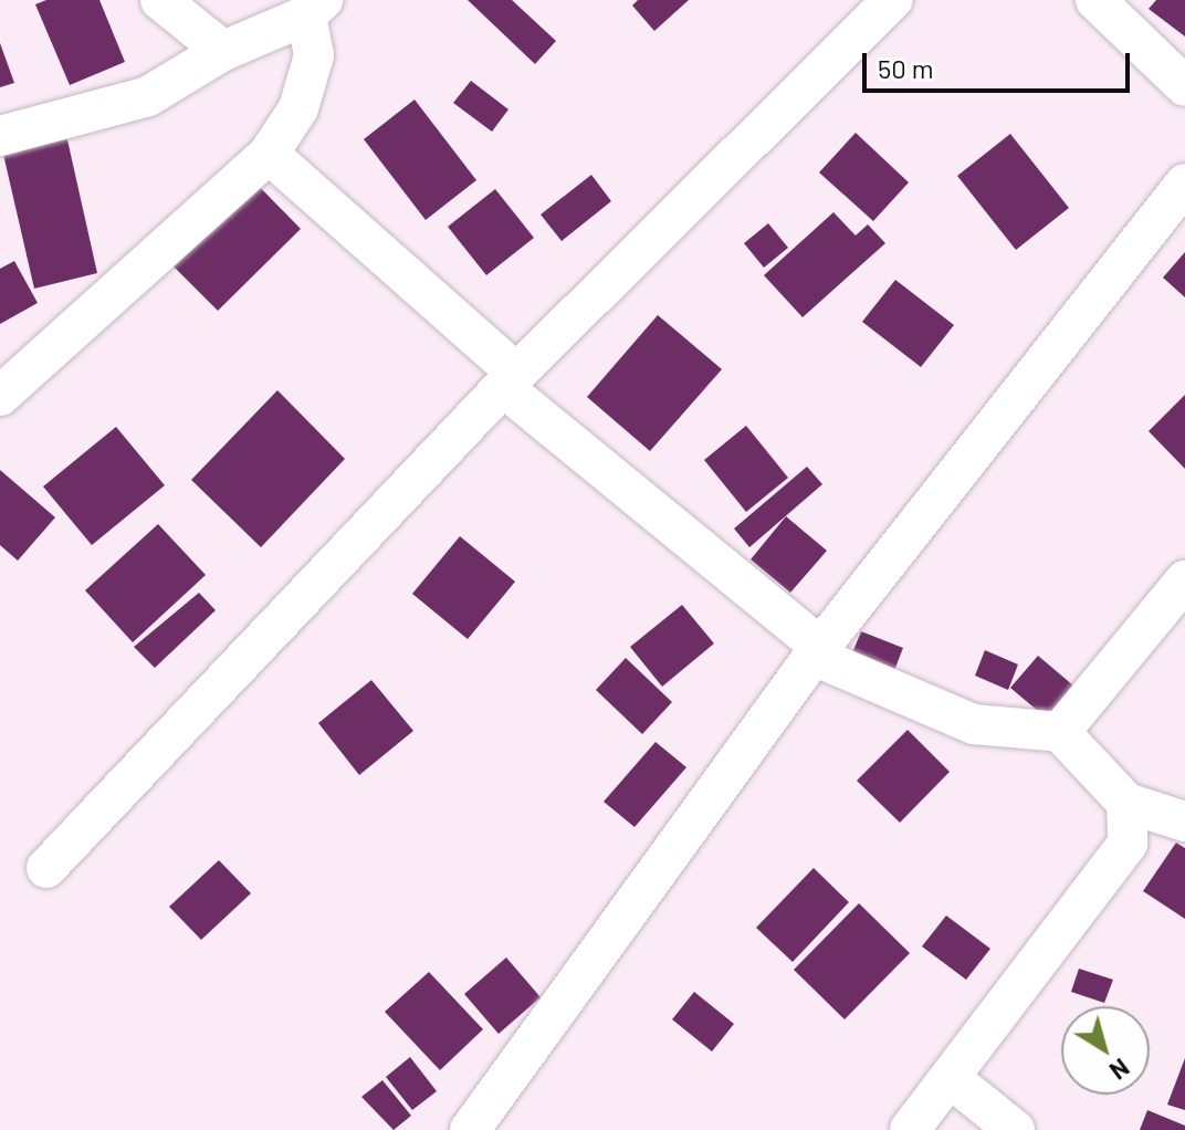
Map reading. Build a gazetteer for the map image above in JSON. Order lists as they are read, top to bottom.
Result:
{
  "scale_bar": "50 m",
  "north": "bottom right"
}
